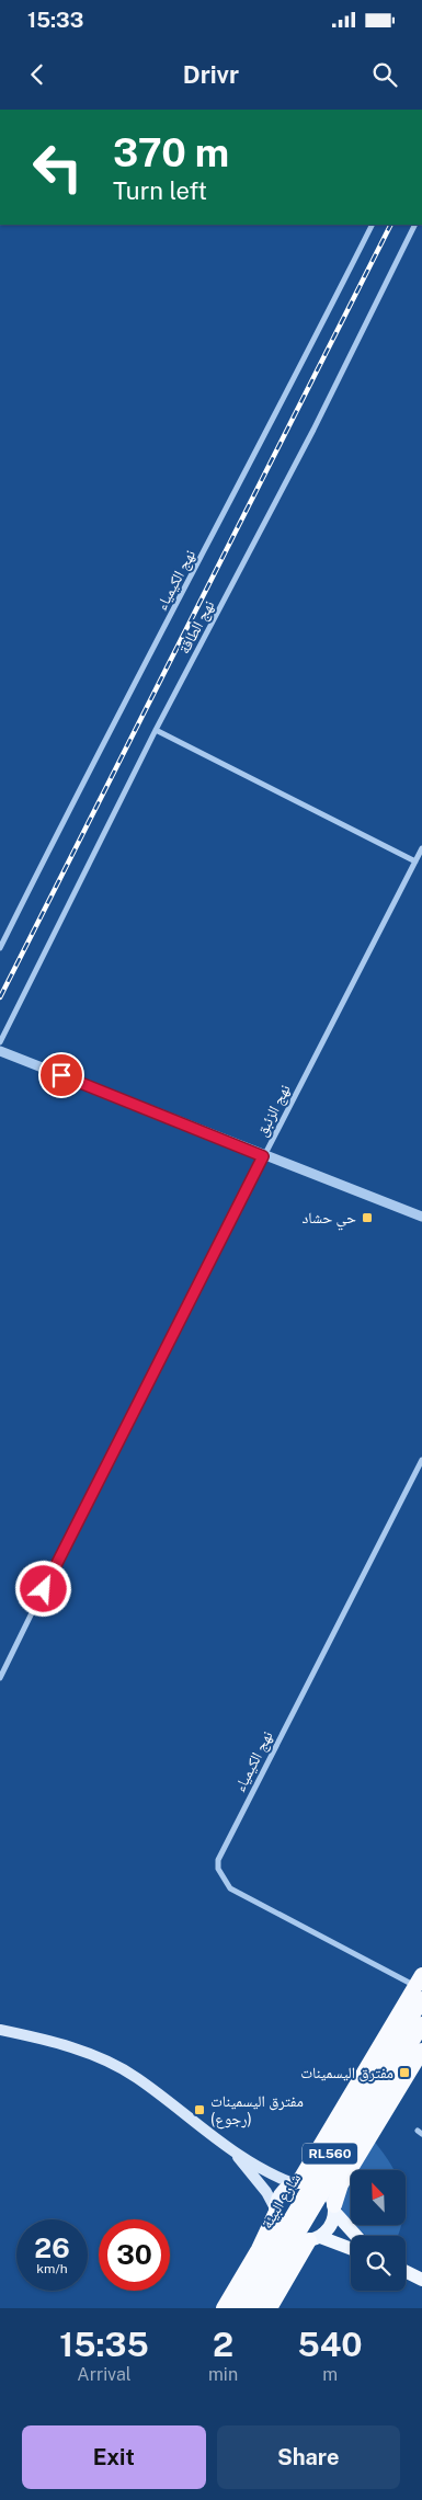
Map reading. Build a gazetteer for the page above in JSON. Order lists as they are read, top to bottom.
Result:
{
  "streets": {
    "highway": ["RL560", "شارع البيئة"],
    "street": ["نهج الكيمياء", "نهج الطاقة", "نهج الزئبق"]
  },
  "crossings": [
    ["نهج الكيمياء", "شارع البيئة"]
  ],
  "places": {
    "transit": ["حي حشاد", "مفترق اليسمينات", "مفترق اليسمينات (رجوع)"]
  },
  "north": "top left",
  "page": {
    "status": "15:33",
    "header": "Drivr",
    "turn": ["370 m", "Turn left"],
    "speed": "26 km/h",
    "limit": "30",
    "eta": [
      "15:35",
      "Arrival",
      "2",
      "min",
      "540",
      "m"
    ],
    "buttons": ["Exit", "Share"]
  }
}
